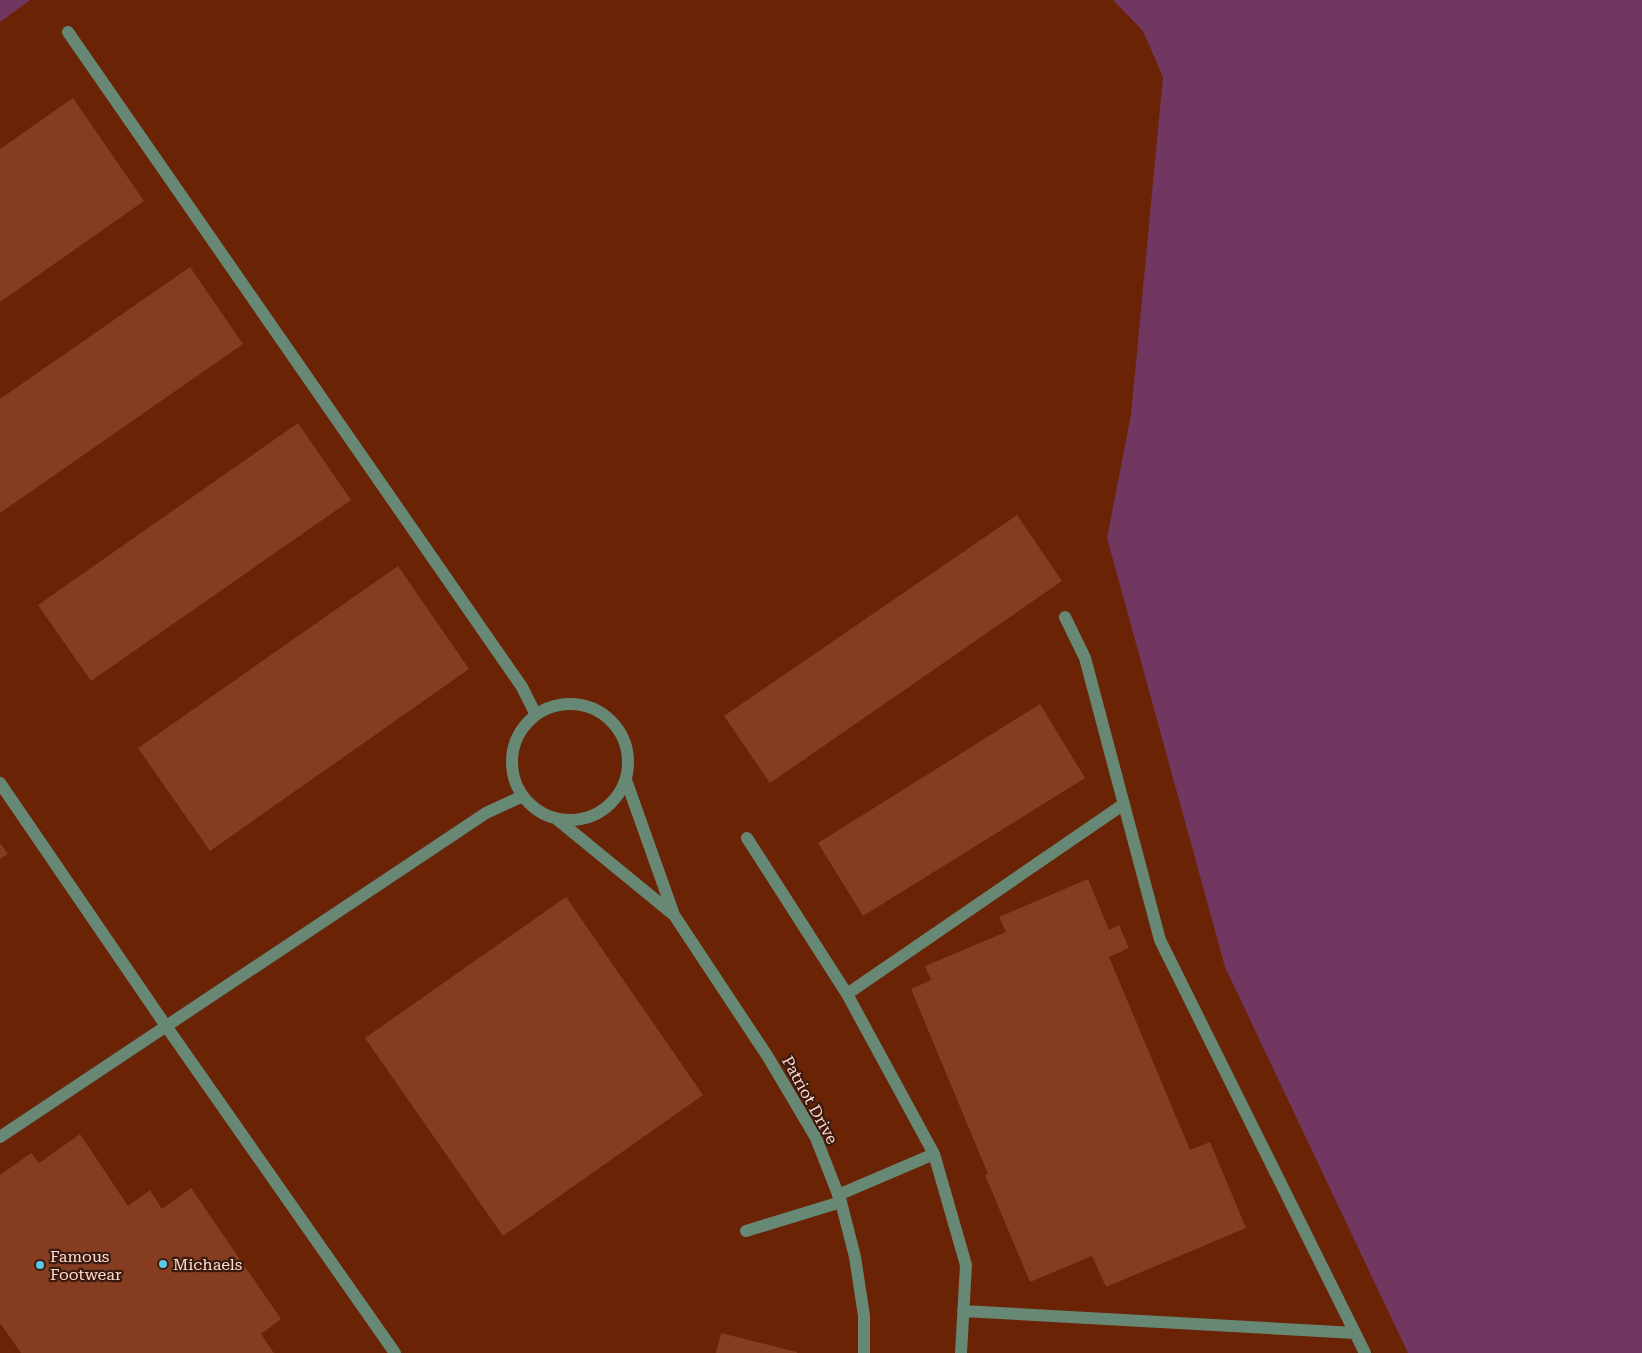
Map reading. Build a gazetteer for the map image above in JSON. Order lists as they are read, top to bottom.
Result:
{
  "streets": {
    "street": ["Patriot Drive"]
  },
  "places": ["Michaels", "Famous Footwear"]
}
